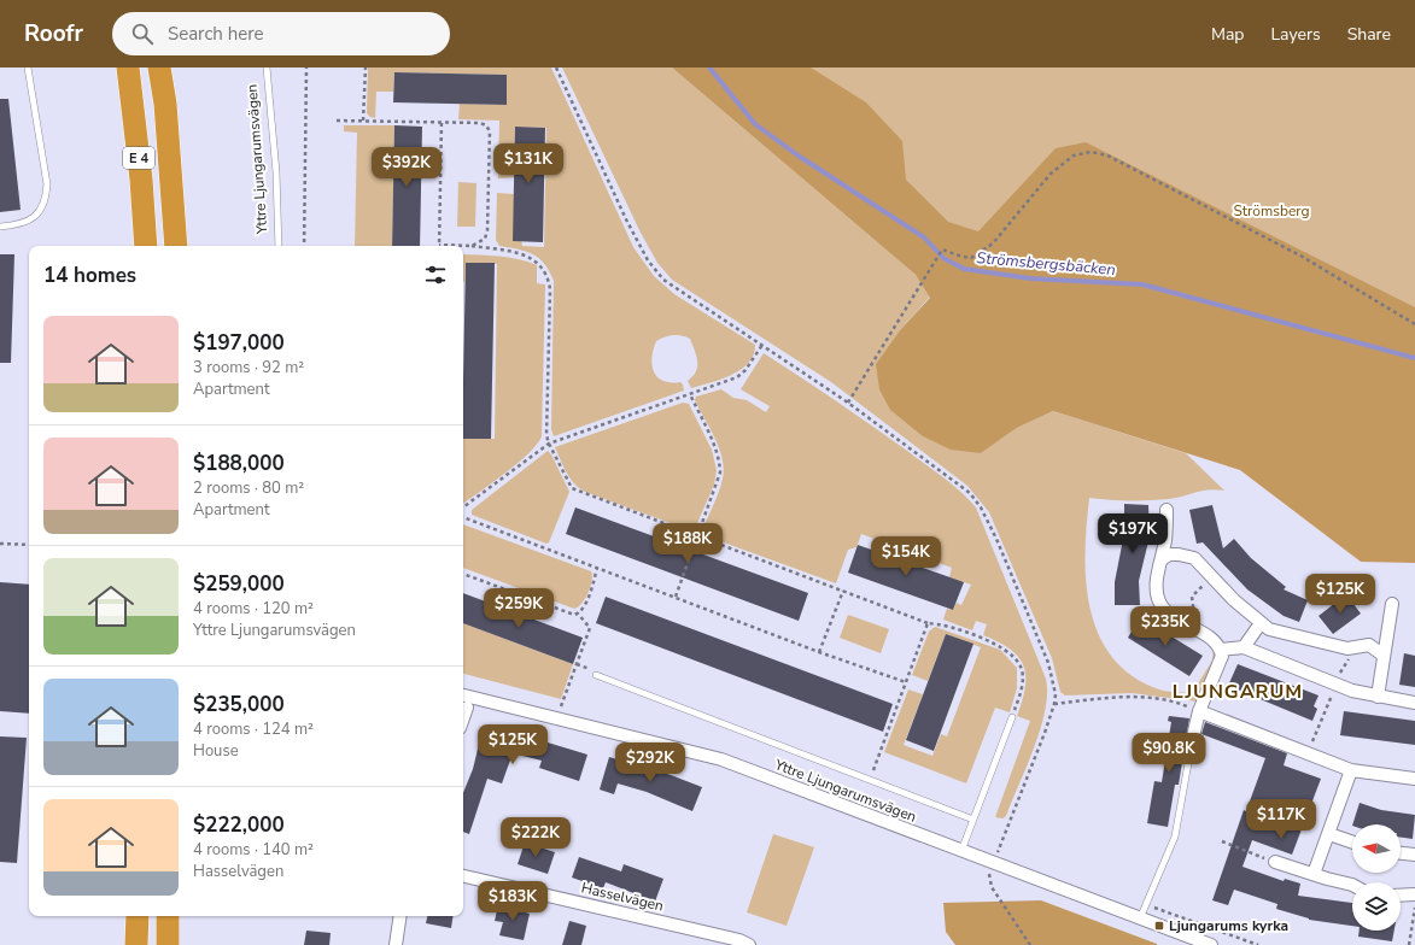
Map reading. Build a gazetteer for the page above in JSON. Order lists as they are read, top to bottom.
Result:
{
  "streets": {
    "highway": ["E 4"],
    "street": ["Yttre Ljungarumsvägen", "Hasselvägen"]
  },
  "districts": ["LJUNGARUM"],
  "water": ["Strömsbergsbäcken"],
  "parks": ["Strömsberg"],
  "places": {
    "transit": ["Ljungarums kyrka"]
  },
  "north": "left",
  "page": {
    "header": "Roofr",
    "search": "Search here",
    "nav": ["Map", "Layers", "Share"],
    "price": [
      "$131K",
      "$392K",
      "$197K",
      "$188K",
      "$154K",
      "$125K",
      "$259K",
      "$235K",
      "$125K",
      "$90.8K",
      "$292K",
      "$117K",
      "$222K",
      "$183K"
    ],
    "heading": "14 homes",
    "list": [
      {
        "name": "$197,000",
        "note": "3 rooms · 92 m² · Apartment"
      },
      {
        "name": "$188,000",
        "note": "2 rooms · 80 m² · Apartment"
      },
      {
        "name": "$259,000",
        "note": "4 rooms · 120 m² · Yttre Ljungarumsvägen"
      },
      {
        "name": "$235,000",
        "note": "4 rooms · 124 m² · House"
      },
      {
        "name": "$222,000",
        "note": "4 rooms · 140 m² · Hasselvägen"
      }
    ]
  }
}
